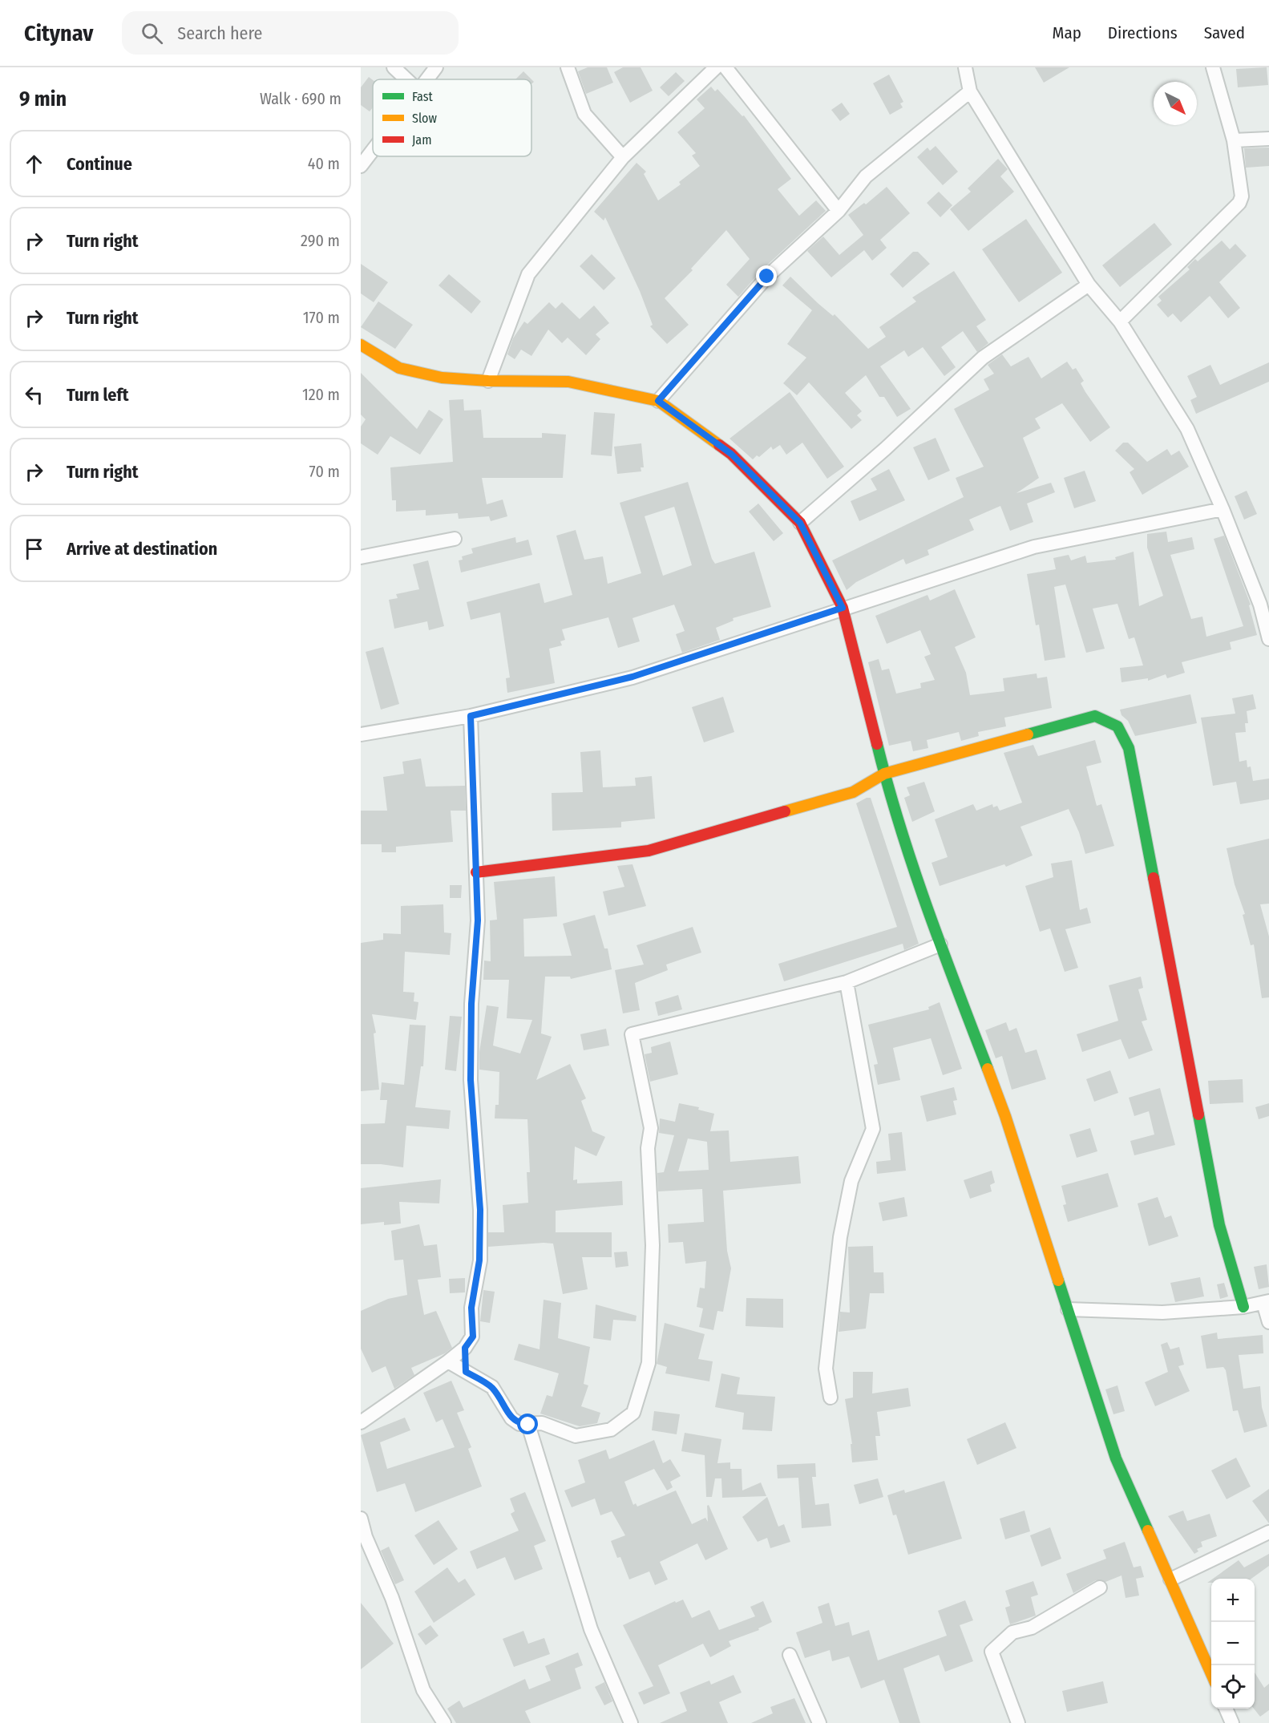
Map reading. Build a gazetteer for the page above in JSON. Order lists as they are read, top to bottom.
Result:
{
  "legend": ["Fast", "Slow", "Jam"],
  "north": "bottom right",
  "page": {
    "header": "Citynav",
    "search": "Search here",
    "nav": ["Map", "Directions", "Saved"],
    "heading": ["9 min", "Walk · 690 m"],
    "list": [
      ["Continue", "40 m"],
      ["Turn right", "290 m"],
      ["Turn right", "170 m"],
      ["Turn left", "120 m"],
      ["Turn right", "70 m"],
      "Arrive at destination"
    ],
    "map_buttons": ["+", "−"]
  }
}
